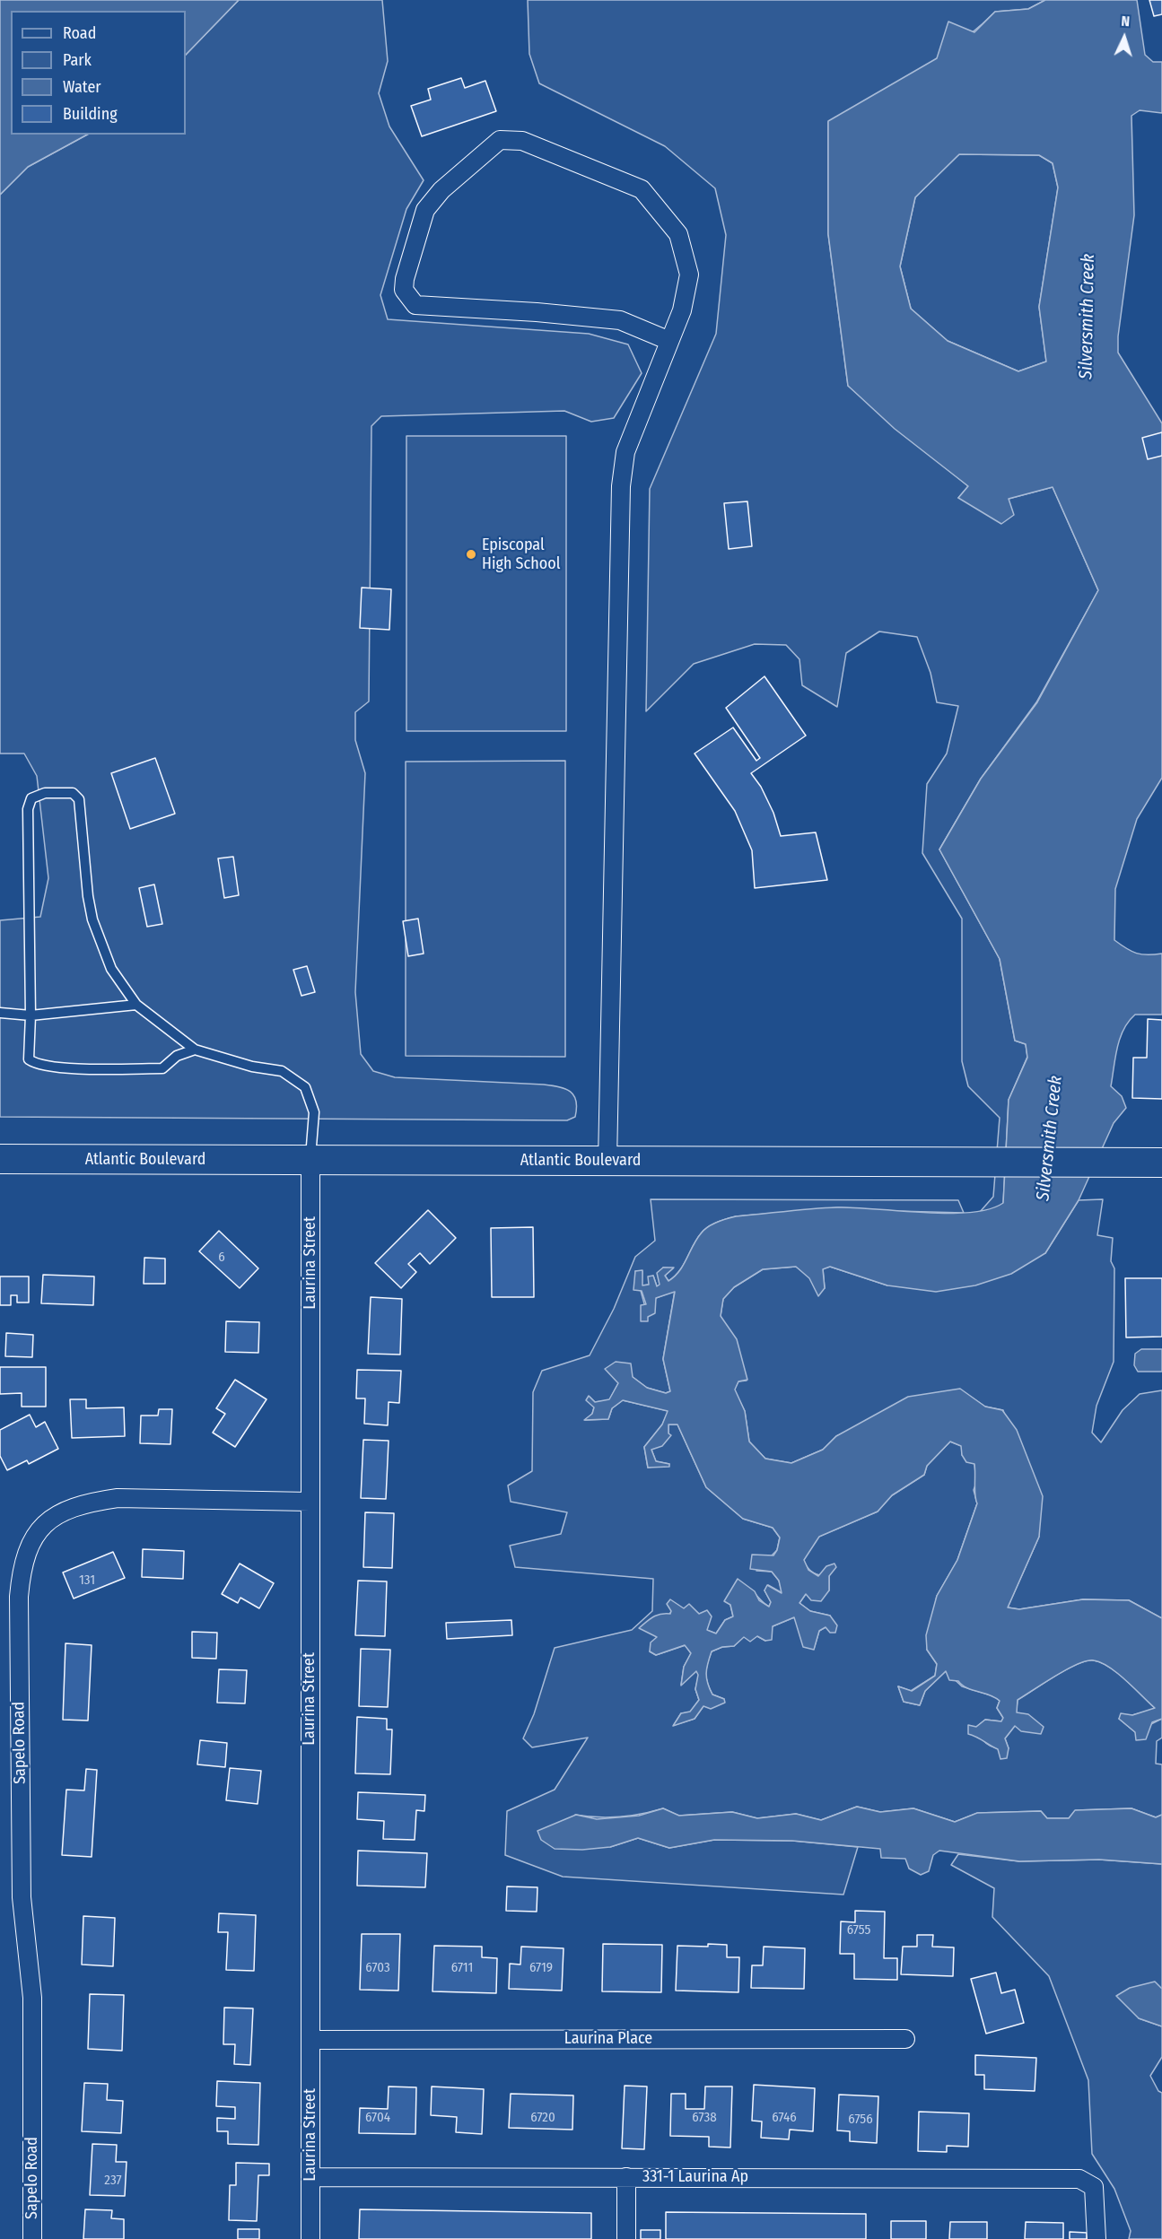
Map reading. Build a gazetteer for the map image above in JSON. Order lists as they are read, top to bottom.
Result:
{
  "streets": {
    "main road": ["Atlantic Boulevard"],
    "street": [
      "Laurina Street",
      "Sapelo Road",
      "Laurina Place",
      "331-1 Laurina Ap"
    ]
  },
  "crossings": [
    ["Atlantic Boulevard", "Laurina Street"],
    ["Laurina Street", "Sapelo Road"],
    ["Laurina Street", "Laurina Place"],
    ["Laurina Street", "331-1 Laurina Ap"]
  ],
  "water": ["Silversmith Creek"],
  "places": ["Episcopal High School"],
  "house_numbers": [
    "6",
    "131",
    "6755",
    "6703",
    "6711",
    "6719",
    "6704",
    "6720",
    "6738",
    "6746",
    "6756",
    "237"
  ],
  "legend": [
    "Road",
    "Park",
    "Water",
    "Building"
  ],
  "north": "top"
}
